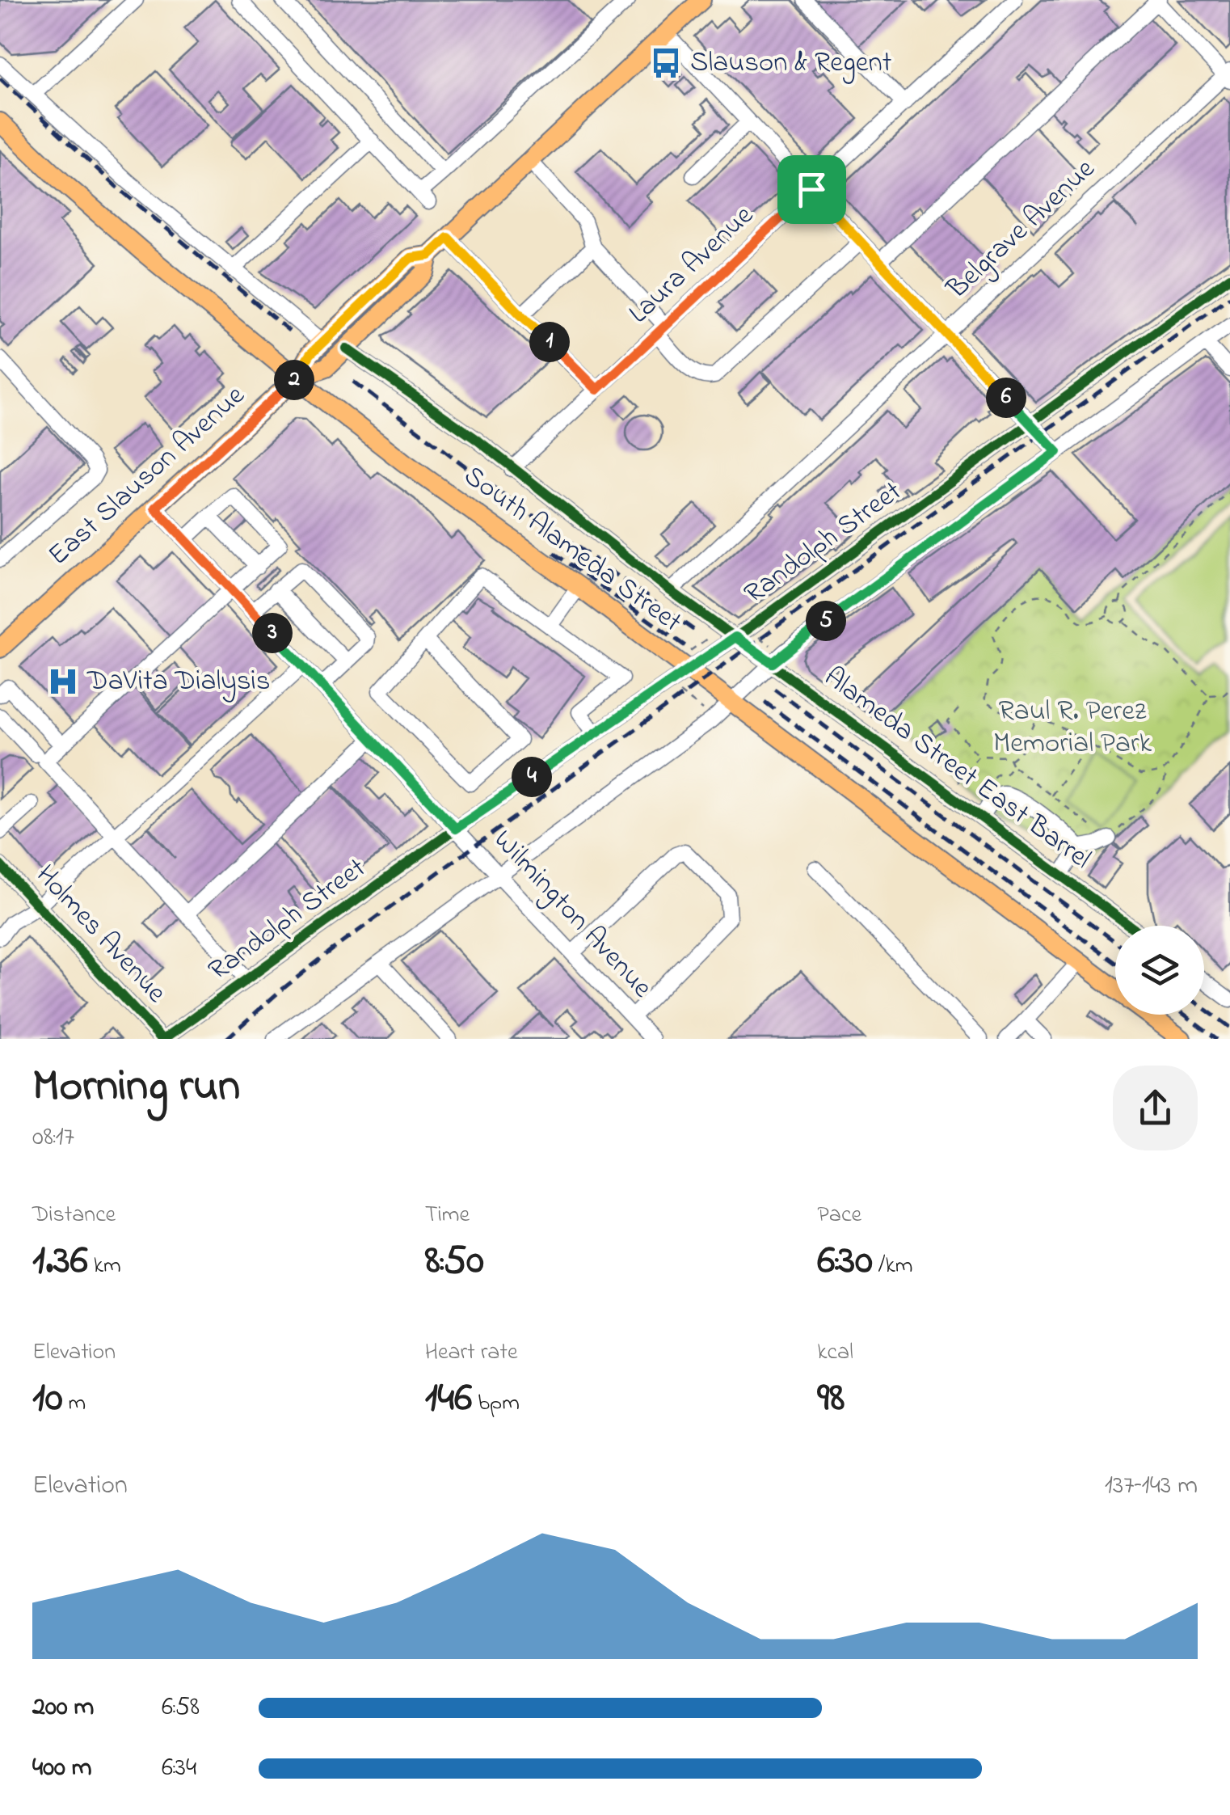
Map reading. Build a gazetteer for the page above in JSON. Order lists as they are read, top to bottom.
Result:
{
  "streets": {
    "main road": ["East Slauson Avenue", "South Alameda Street"],
    "street": [
      "Belgrave Avenue",
      "Laura Avenue",
      "Randolph Street",
      "Alameda Street East Barrel",
      "Wilmington Avenue",
      "Holmes Avenue"
    ]
  },
  "crossings": [
    ["Belgrave Avenue", "Alameda Street East Barrel"],
    ["Laura Avenue", "Alameda Street East Barrel"],
    ["East Slauson Avenue", "South Alameda Street"],
    ["East Slauson Avenue", "Alameda Street East Barrel"],
    ["East Slauson Avenue", "Wilmington Avenue"],
    ["Randolph Street", "South Alameda Street"],
    ["Randolph Street", "Alameda Street East Barrel"],
    ["Randolph Street", "Wilmington Avenue"],
    ["Randolph Street", "Holmes Avenue"]
  ],
  "parks": ["Raul R. Perez Memorial Park"],
  "places": {
    "bus stop": ["Slauson & Regent"],
    "hospital": ["DaVita Dialysis"]
  },
  "page": {
    "pins": [
      "1",
      "2",
      "6",
      "5",
      "3",
      "4"
    ],
    "heading": ["Morning run", "08:17"],
    "stats": [
      ["Distance", "1.36 km"],
      ["Time", "8:50"],
      ["Pace", "6:30 /km"],
      ["Elevation", "10 m"],
      ["Heart rate", "146 bpm"],
      ["kcal", "98"]
    ],
    "chart": ["Elevation", "137–143 m"],
    "list": [
      {
        "name": "200 m",
        "note": "6:58"
      },
      {
        "name": "400 m",
        "note": "6:34"
      }
    ]
  }
}
